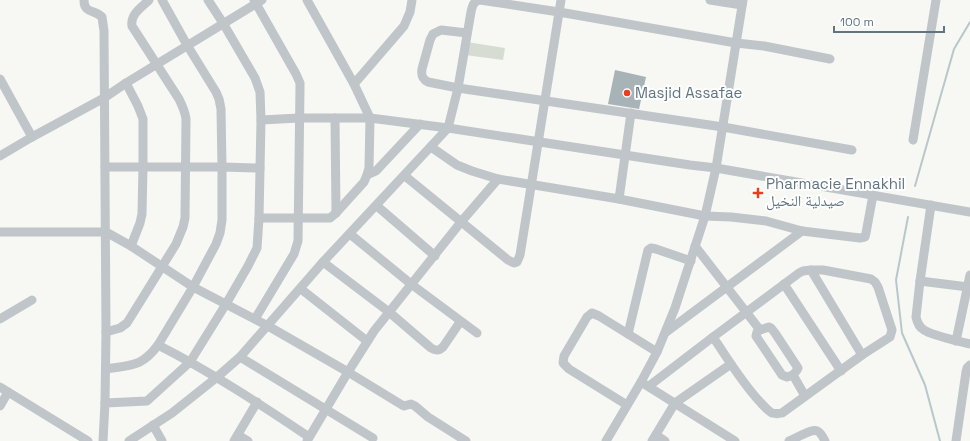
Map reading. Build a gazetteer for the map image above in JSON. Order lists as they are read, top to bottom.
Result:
{
  "places": {
    "other": ["Masjid Assafae"],
    "health": ["Pharmacie Ennakhil صيدلية النخيل"]
  },
  "scale_bar": "100 m"
}
